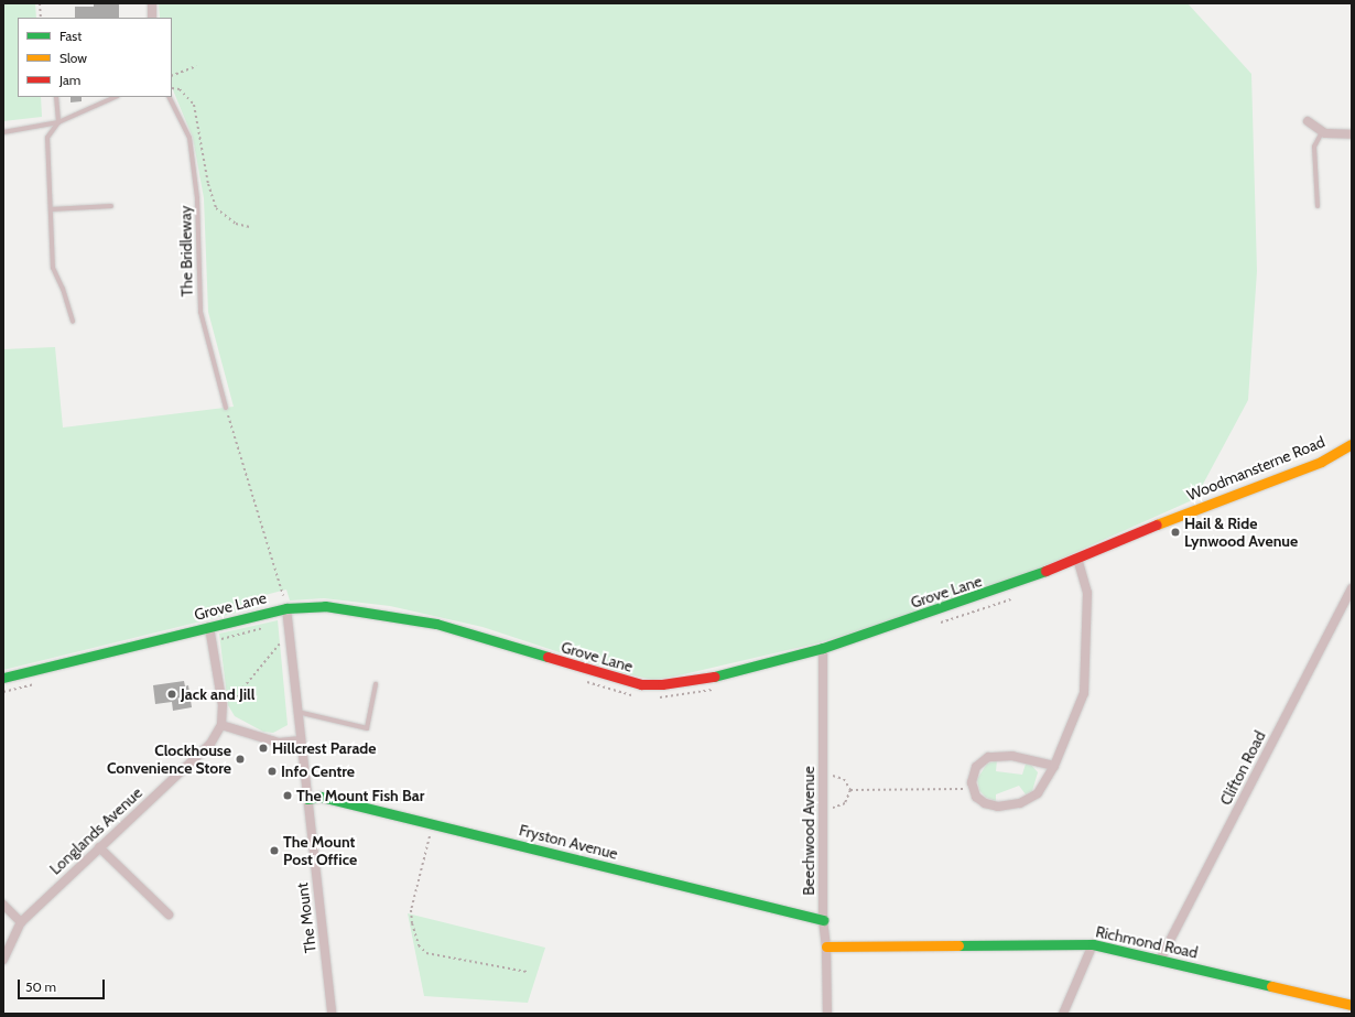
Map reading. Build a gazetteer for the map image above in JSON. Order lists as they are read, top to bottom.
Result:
{
  "streets": {
    "street": [
      "Woodmansterne Road",
      "Grove Lane",
      "Clifton Road",
      "Longlands Avenue",
      "Beechwood Avenue",
      "Fryston Avenue",
      "The Mount",
      "Richmond Road"
    ],
    "lane": ["The Bridleway"]
  },
  "crossings": [
    ["Woodmansterne Road", "Grove Lane"],
    ["Grove Lane", "Longlands Avenue"],
    ["Grove Lane", "Beechwood Avenue"],
    ["Grove Lane", "The Mount"],
    ["Clifton Road", "Richmond Road"],
    ["Beechwood Avenue", "Fryston Avenue"],
    ["Beechwood Avenue", "Richmond Road"],
    ["Fryston Avenue", "The Mount"]
  ],
  "places": [
    "Hail & Ride Lynwood Avenue",
    "Jack and Jill",
    "Hillcrest Parade",
    "Clockhouse Convenience Store",
    "Info Centre",
    "The Mount Fish Bar",
    "The Mount Post Office"
  ],
  "legend": ["Fast", "Slow", "Jam"],
  "scale_bar": "50 m"
}
